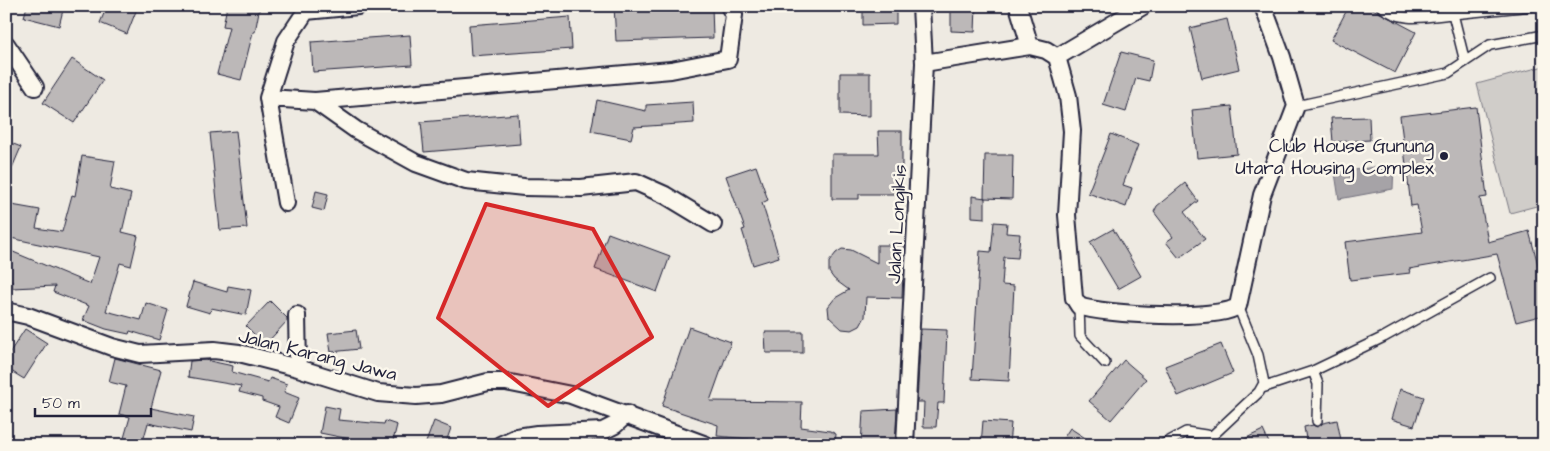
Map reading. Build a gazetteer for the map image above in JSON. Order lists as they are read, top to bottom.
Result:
{
  "streets": {
    "street": ["Jalan Longikis", "Jalan Karang Jawa"]
  },
  "places": ["Club House Gunung Utara Housing Complex"],
  "scale_bar": "50 m"
}
